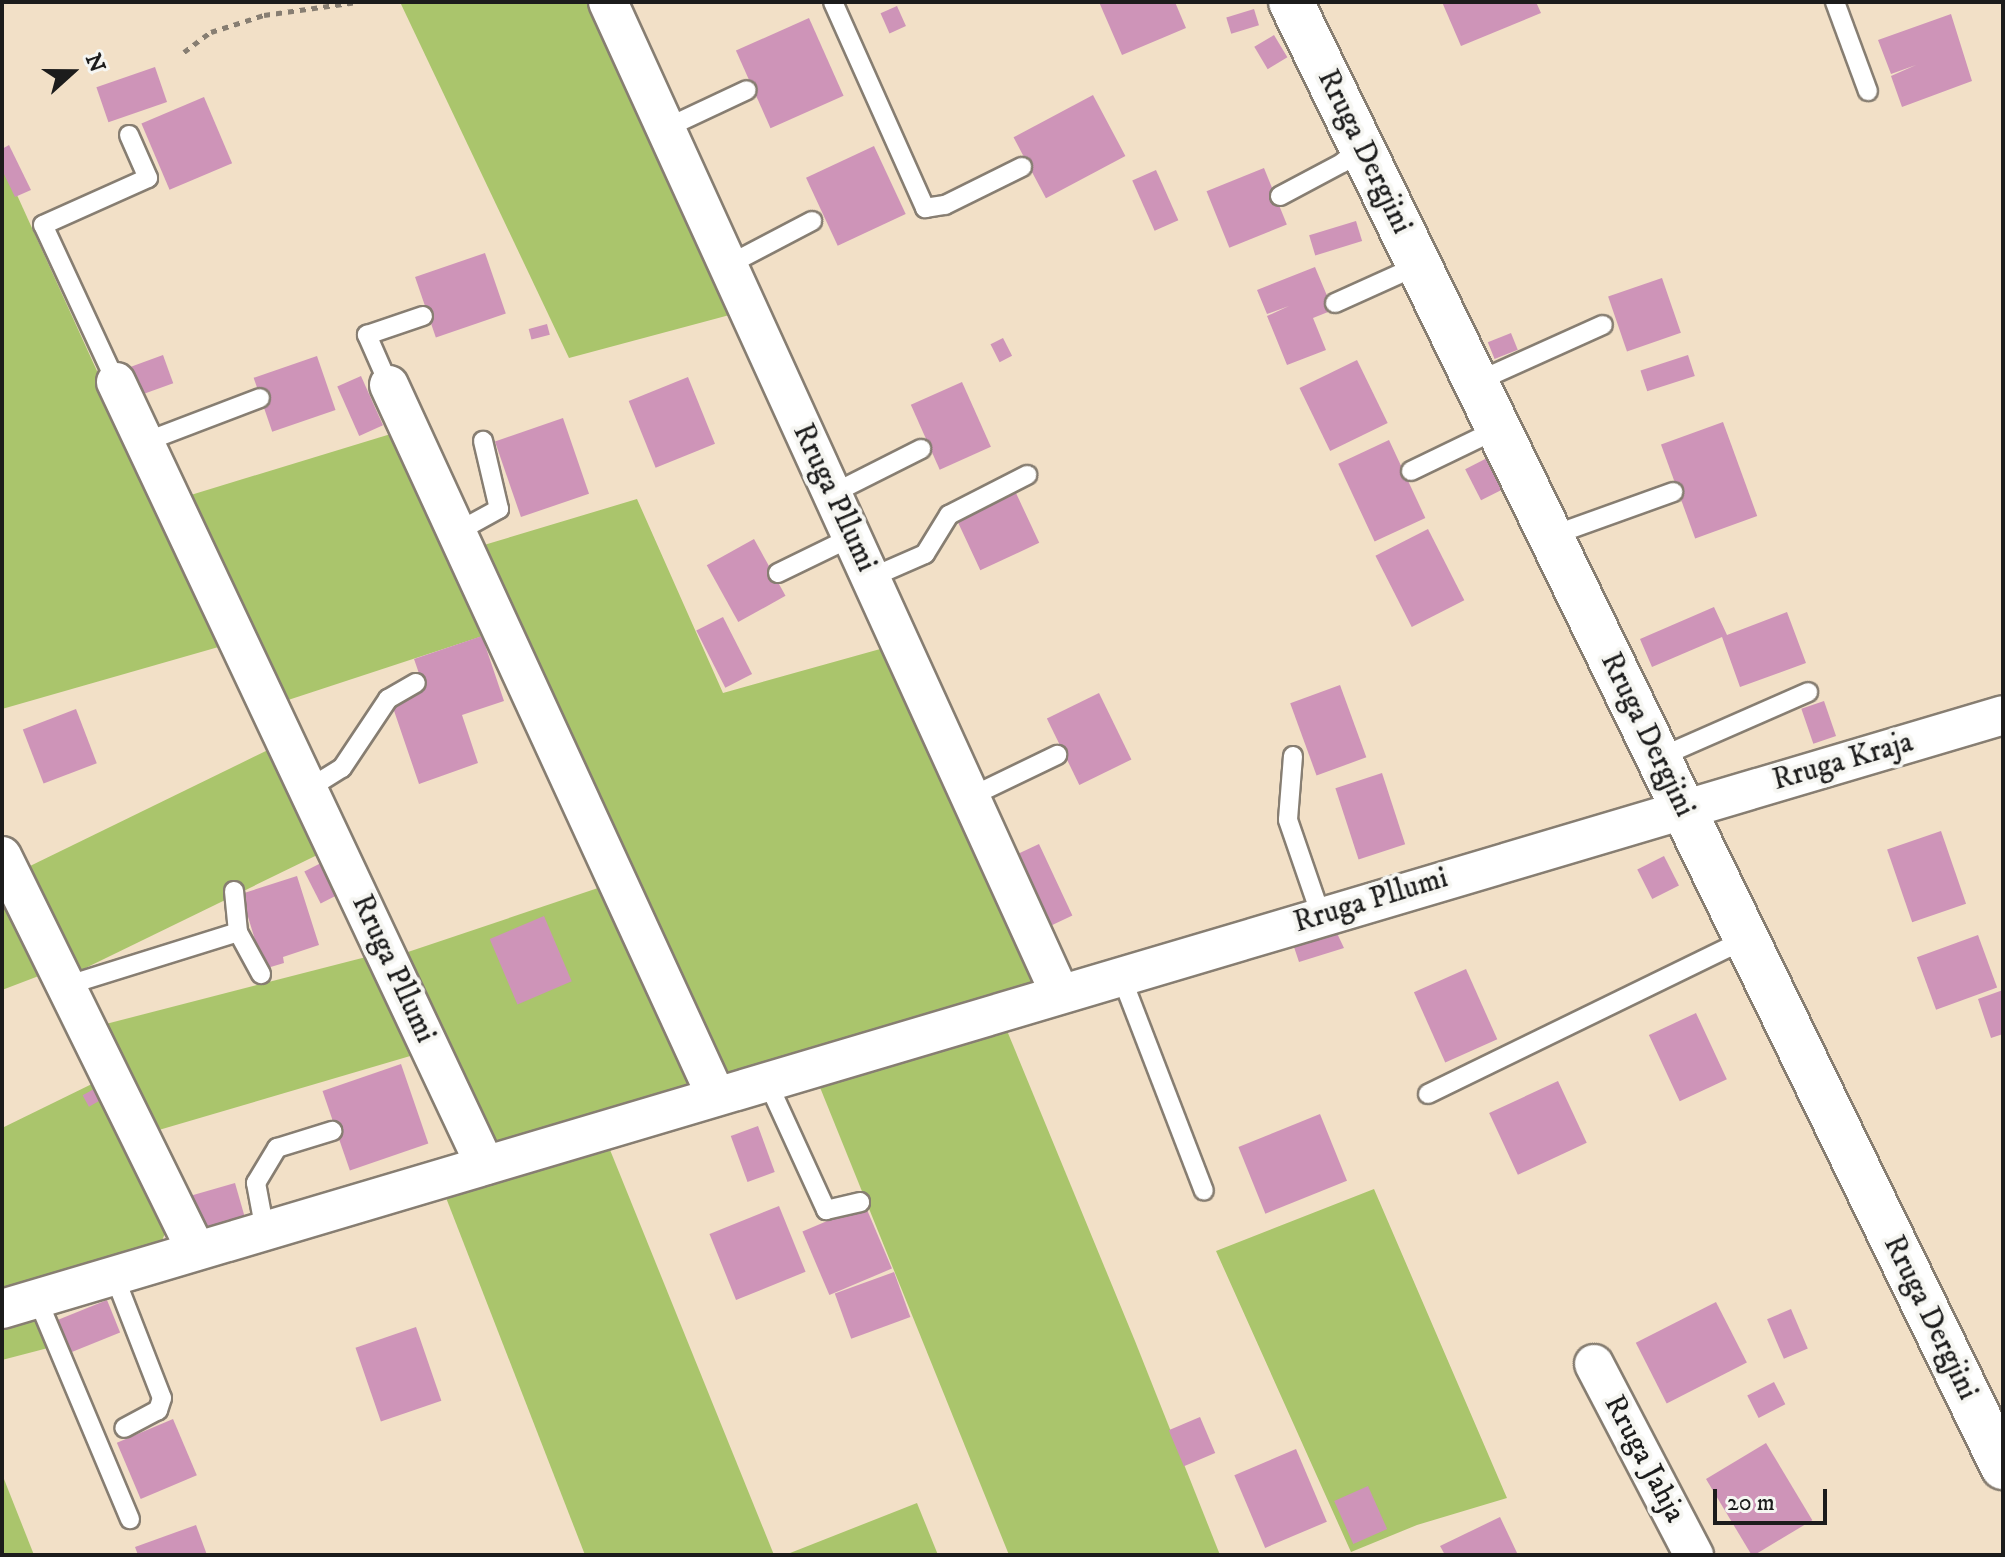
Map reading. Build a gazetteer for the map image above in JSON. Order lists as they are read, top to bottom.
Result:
{
  "streets": {
    "street": [
      "Rruga Dergjini",
      "Rruga Pllumi",
      "Rruga Kraja",
      "Rruga Jahja"
    ]
  },
  "crossings": [
    ["Rruga Dergjini", "Rruga Pllumi"],
    ["Rruga Dergjini", "Rruga Kraja"],
    ["Rruga Pllumi", "Rruga Kraja"]
  ],
  "scale_bar": "20 m",
  "north": "right"
}
